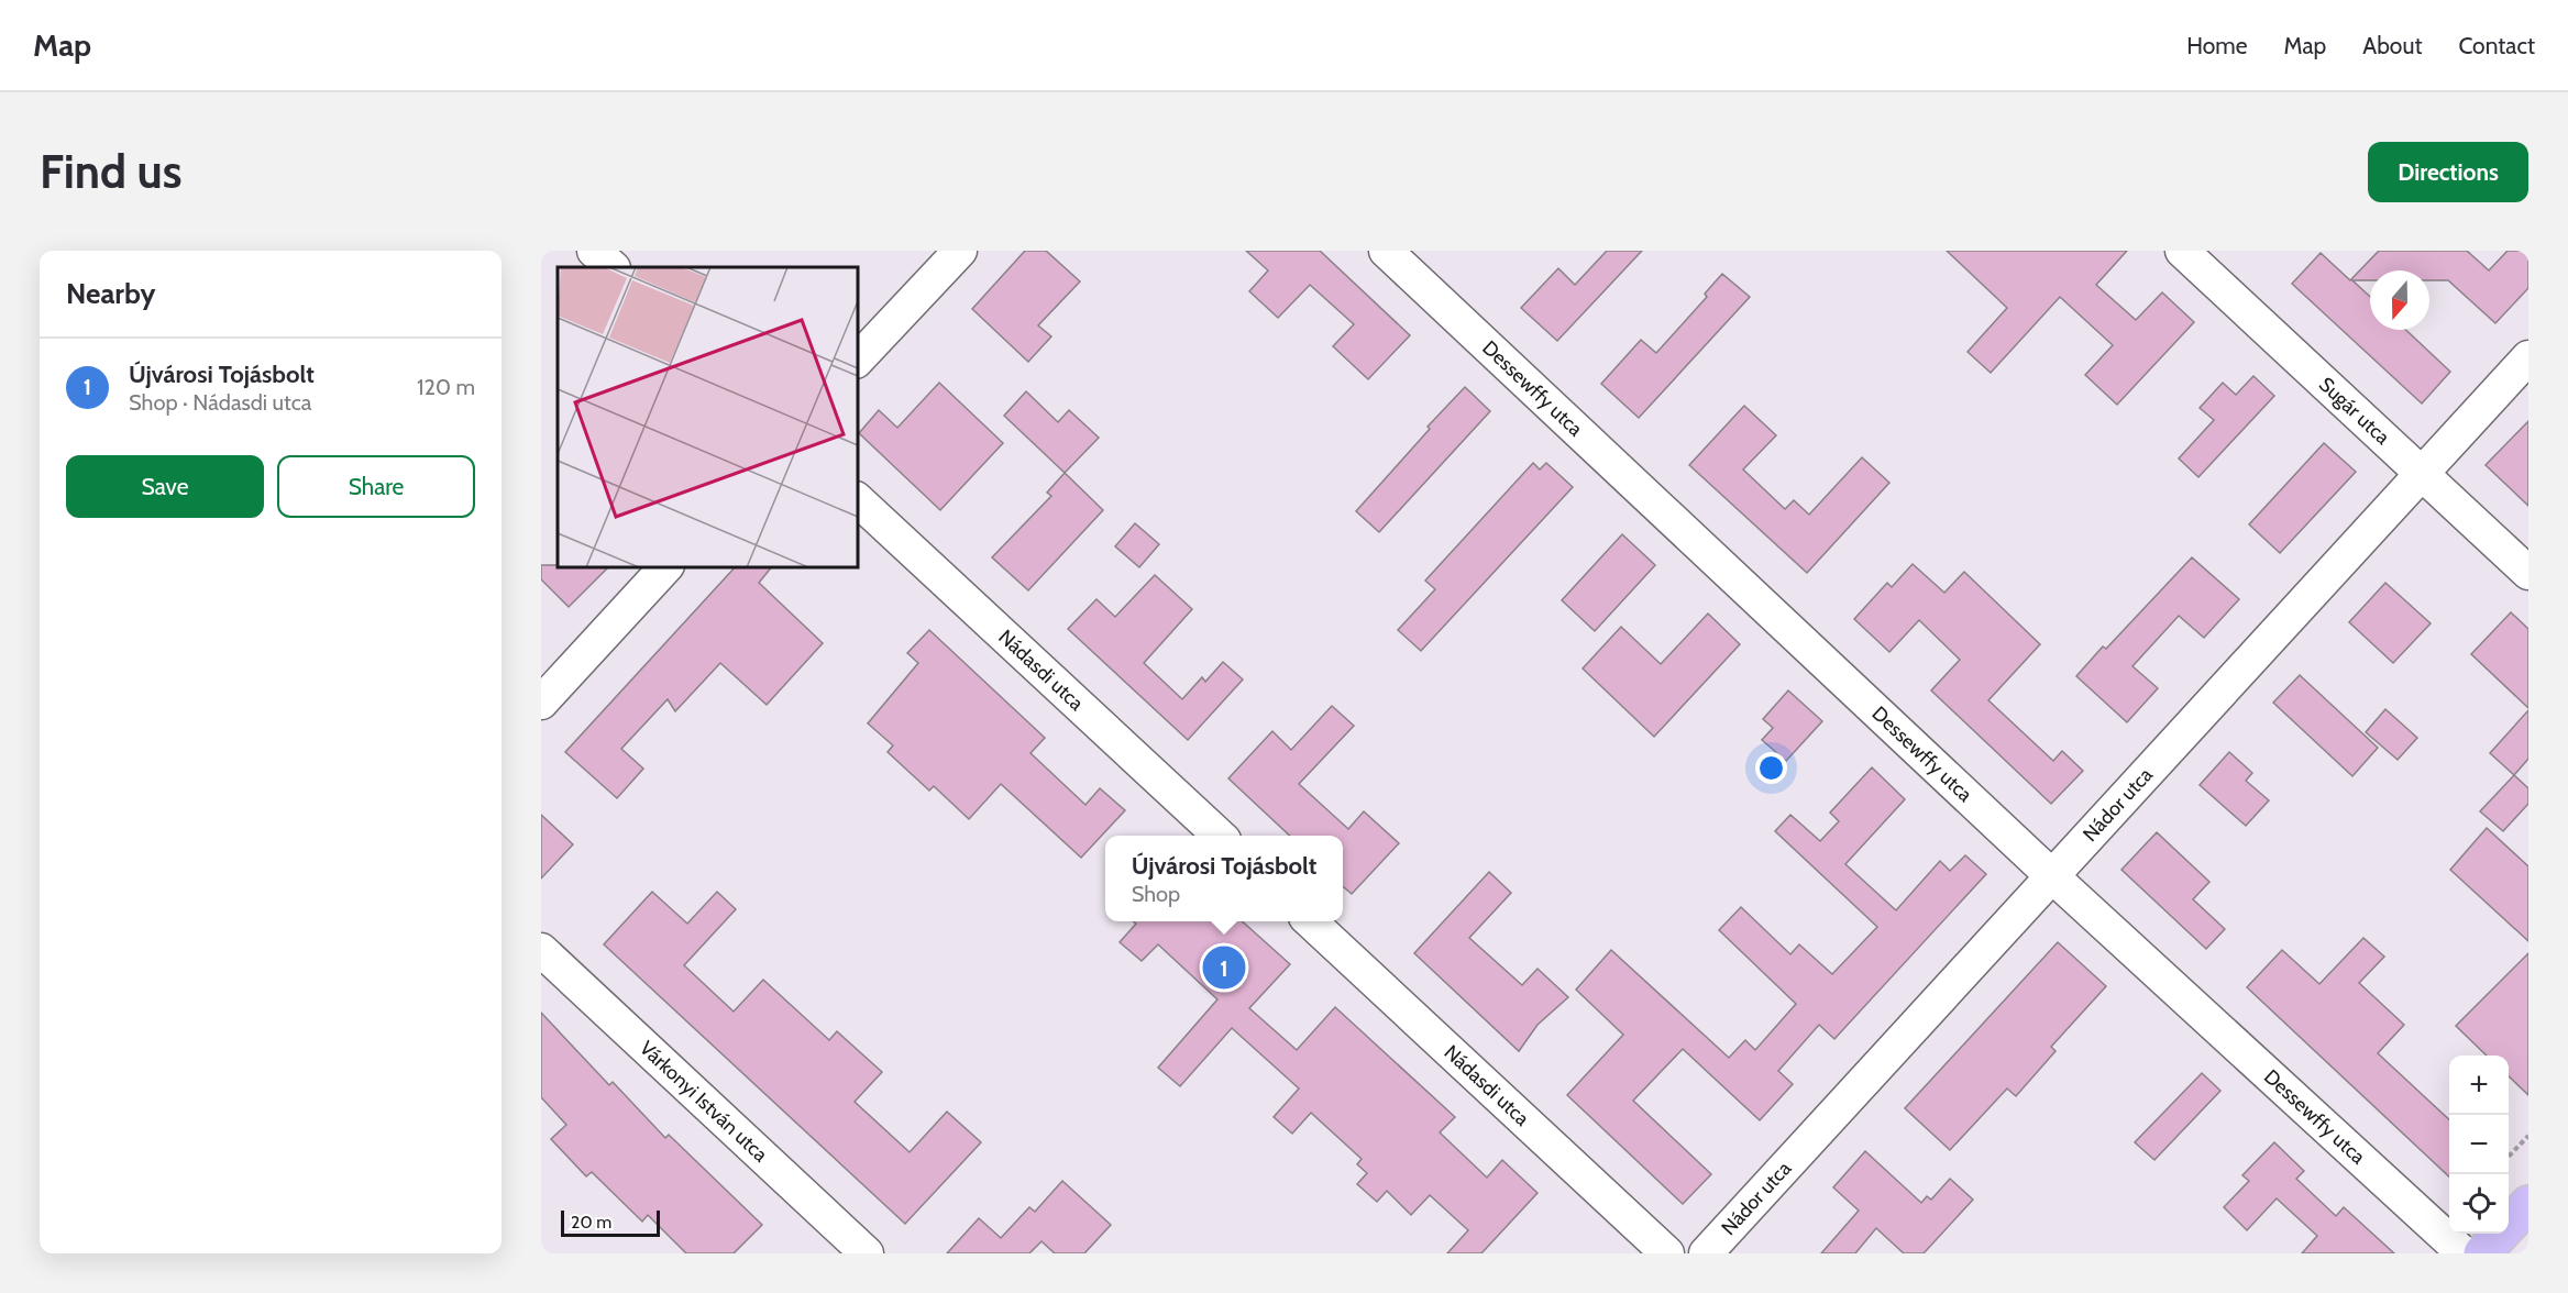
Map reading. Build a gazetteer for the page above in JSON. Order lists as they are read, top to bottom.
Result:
{
  "streets": {
    "street": [
      "Dessewffy utca",
      "Sugár utca",
      "Nádasdi utca",
      "Nádor utca",
      "Várkonyi István utca"
    ]
  },
  "crossings": [
    ["Dessewffy utca", "Nádor utca"],
    ["Sugár utca", "Nádor utca"]
  ],
  "scale_bar": "20 m",
  "north": "bottom",
  "page": {
    "header": "Map",
    "nav": [
      "Home",
      "Map",
      "About",
      "Contact"
    ],
    "buttons": [
      "Directions",
      ["Save", "Share"]
    ],
    "title": "Find us",
    "heading": "Nearby",
    "list": [
      {
        "mark": "1",
        "name": "Újvárosi Tojásbolt",
        "note": "Shop · Nádasdi utca",
        "value": "120 m"
      }
    ],
    "popup": ["Újvárosi Tojásbolt", "Shop"],
    "pins": "1",
    "map_buttons": ["+", "−"],
    "scale": "20 m"
  }
}
